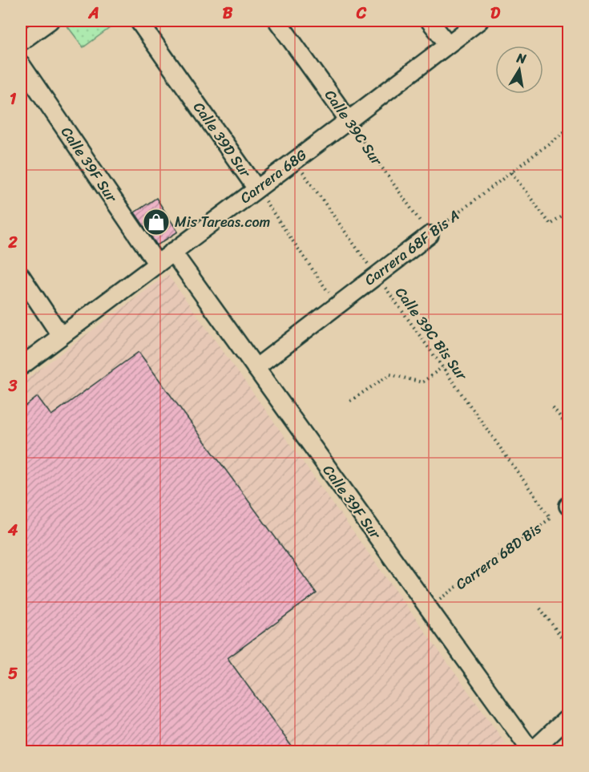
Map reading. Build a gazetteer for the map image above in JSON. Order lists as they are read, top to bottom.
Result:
{
  "streets": {
    "street": [
      "Calle 39C Sur",
      "Calle 39D Sur",
      "Calle 39F Sur",
      "Carrera 68G",
      "Carrera 68F Bis A"
    ],
    "path": ["Calle 39C Bis Sur", "Carrera 68D Bis"]
  },
  "crossings": [
    ["Calle 39C Sur", "Carrera 68G"],
    ["Calle 39C Sur", "Carrera 68F Bis A"],
    ["Calle 39D Sur", "Carrera 68G"],
    ["Calle 39D Sur", "Carrera 68F Bis A"],
    ["Calle 39F Sur", "Carrera 68G"],
    ["Calle 39F Sur", "Carrera 68F Bis A"],
    ["Calle 39F Sur", "Carrera 68D Bis"],
    ["Carrera 68G", "Calle 39C Bis Sur"],
    ["Carrera 68F Bis A", "Calle 39C Bis Sur"],
    ["Calle 39C Bis Sur", "Carrera 68D Bis"]
  ],
  "places": {
    "shop": ["Mis Tareas.com"]
  },
  "north": "top",
  "grid": {
    "columns": [
      "A",
      "B",
      "C",
      "D"
    ],
    "rows": [
      "1",
      "2",
      "3",
      "4",
      "5"
    ]
  }
}
